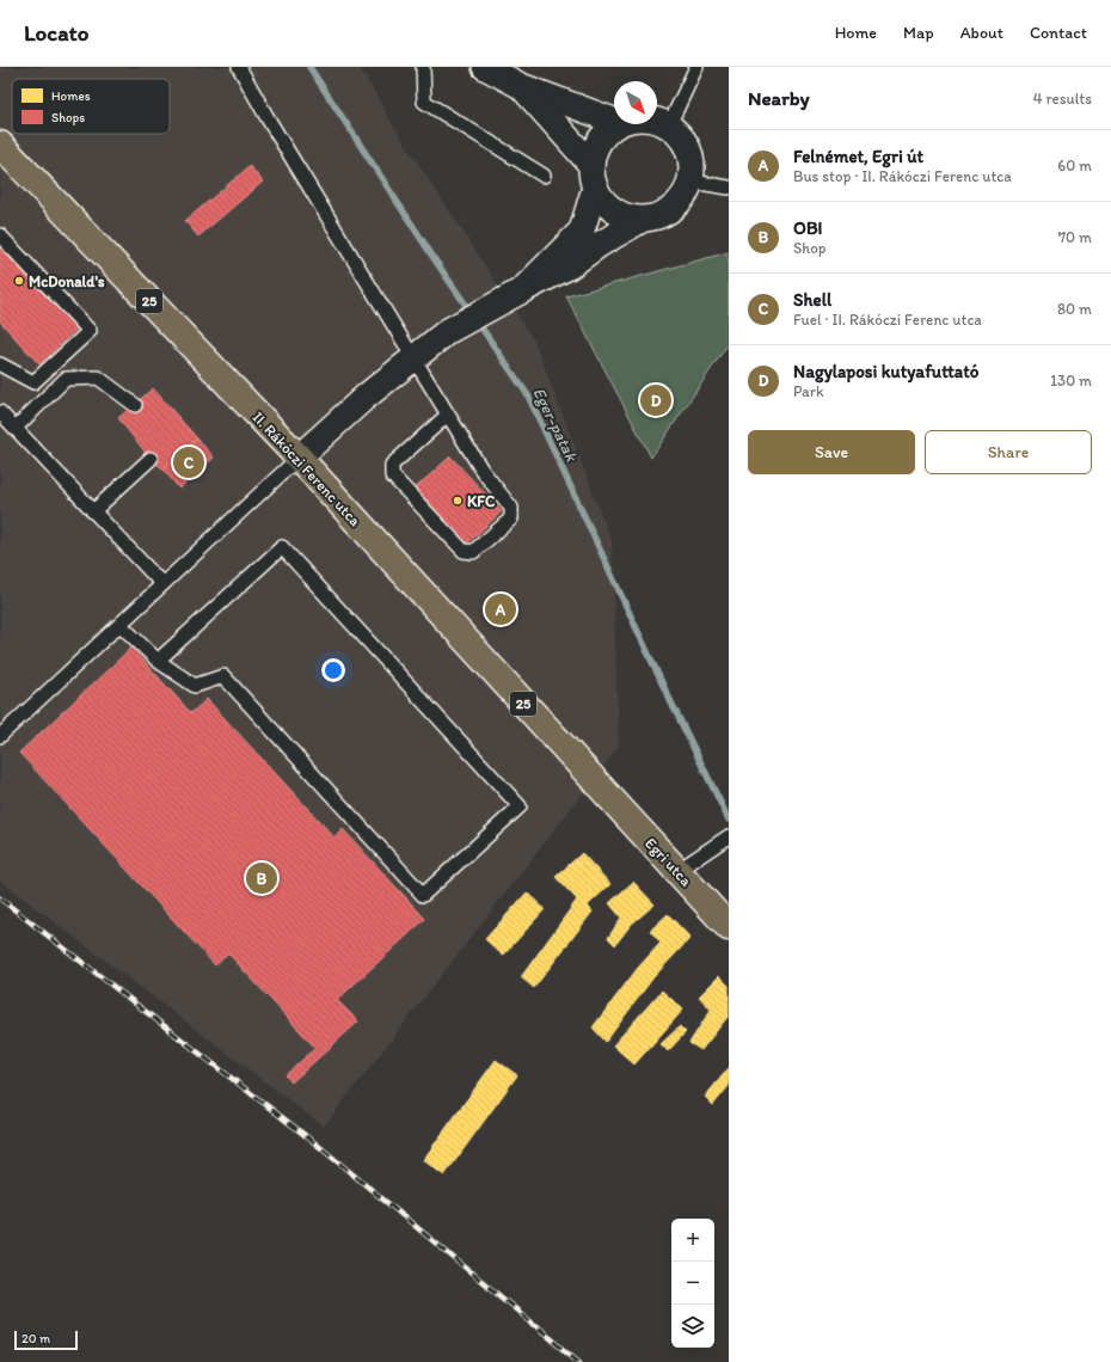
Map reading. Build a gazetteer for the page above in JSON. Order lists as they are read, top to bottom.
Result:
{
  "streets": {
    "main road": ["25", "II. Rákóczi Ferenc utca", "Egri utca"]
  },
  "crossings": [
    ["II. Rákóczi Ferenc utca", "Egri utca"]
  ],
  "water": ["Eger-patak"],
  "places": ["McDonald's", "KFC"],
  "legend": ["Homes", "Shops"],
  "scale_bar": "20 m",
  "north": "bottom right",
  "page": {
    "header": "Locato",
    "nav": [
      "Home",
      "Map",
      "About",
      "Contact"
    ],
    "heading": ["Nearby", "4 results"],
    "list": [
      {
        "mark": "A",
        "name": "Felnémet, Egri út",
        "note": "Bus stop · II. Rákóczi Ferenc utca",
        "value": "60 m"
      },
      {
        "mark": "B",
        "name": "OBI",
        "note": "Shop",
        "value": "70 m"
      },
      {
        "mark": "C",
        "name": "Shell",
        "note": "Fuel · II. Rákóczi Ferenc utca",
        "value": "80 m"
      },
      {
        "mark": "D",
        "name": "Nagylaposi kutyafuttató",
        "note": "Park",
        "value": "130 m"
      }
    ],
    "pins": [
      "D",
      "C",
      "A",
      "B"
    ],
    "buttons": ["Save", "Share"],
    "map_buttons": ["+", "−"],
    "scale": "20 m"
  }
}
